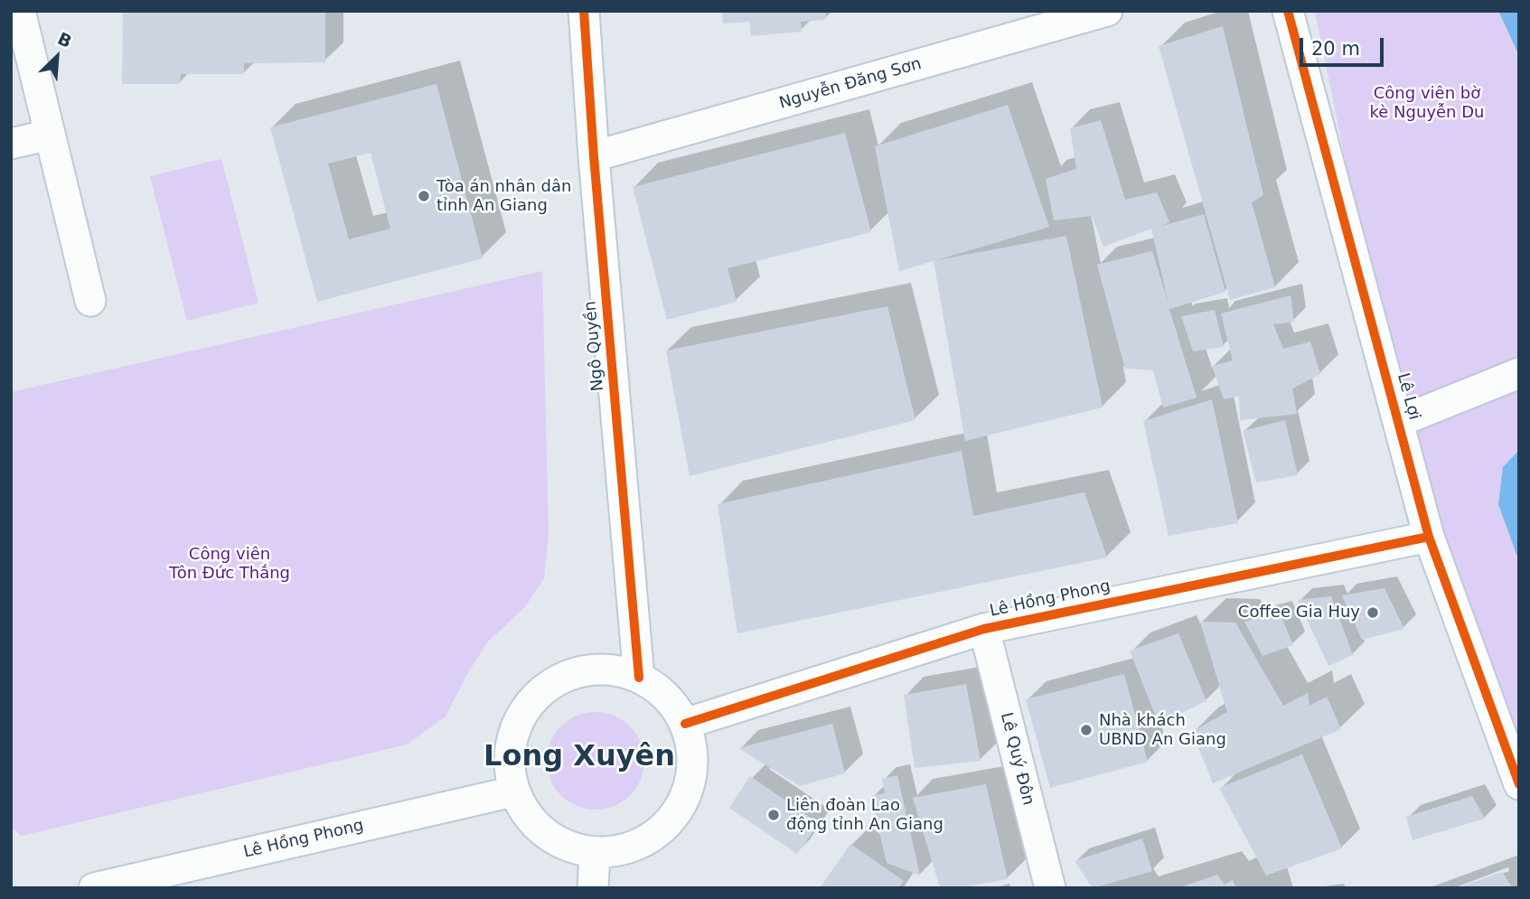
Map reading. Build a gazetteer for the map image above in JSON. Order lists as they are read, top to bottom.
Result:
{
  "streets": {
    "street": [
      "Nguyễn Đăng Sơn",
      "Ngô Quyền",
      "Lê Lợi",
      "Lê Hồng Phong",
      "Lê Quý Đôn"
    ]
  },
  "crossings": [
    ["Nguyễn Đăng Sơn", "Ngô Quyền"],
    ["Ngô Quyền", "Lê Hồng Phong"],
    ["Lê Lợi", "Lê Hồng Phong"],
    ["Lê Hồng Phong", "Lê Quý Đôn"]
  ],
  "districts": ["Long Xuyên"],
  "parks": ["Công viên bờ kè Nguyễn Du", "Công viên Tôn Đức Thắng"],
  "places": [
    "Tòa án nhân dân tỉnh An Giang",
    "Coffee Gia Huy",
    "Nhà khách UBND An Giang",
    "Liên đoàn Lao động tỉnh An Giang"
  ],
  "scale_bar": "20 m",
  "north": "top right"
}
